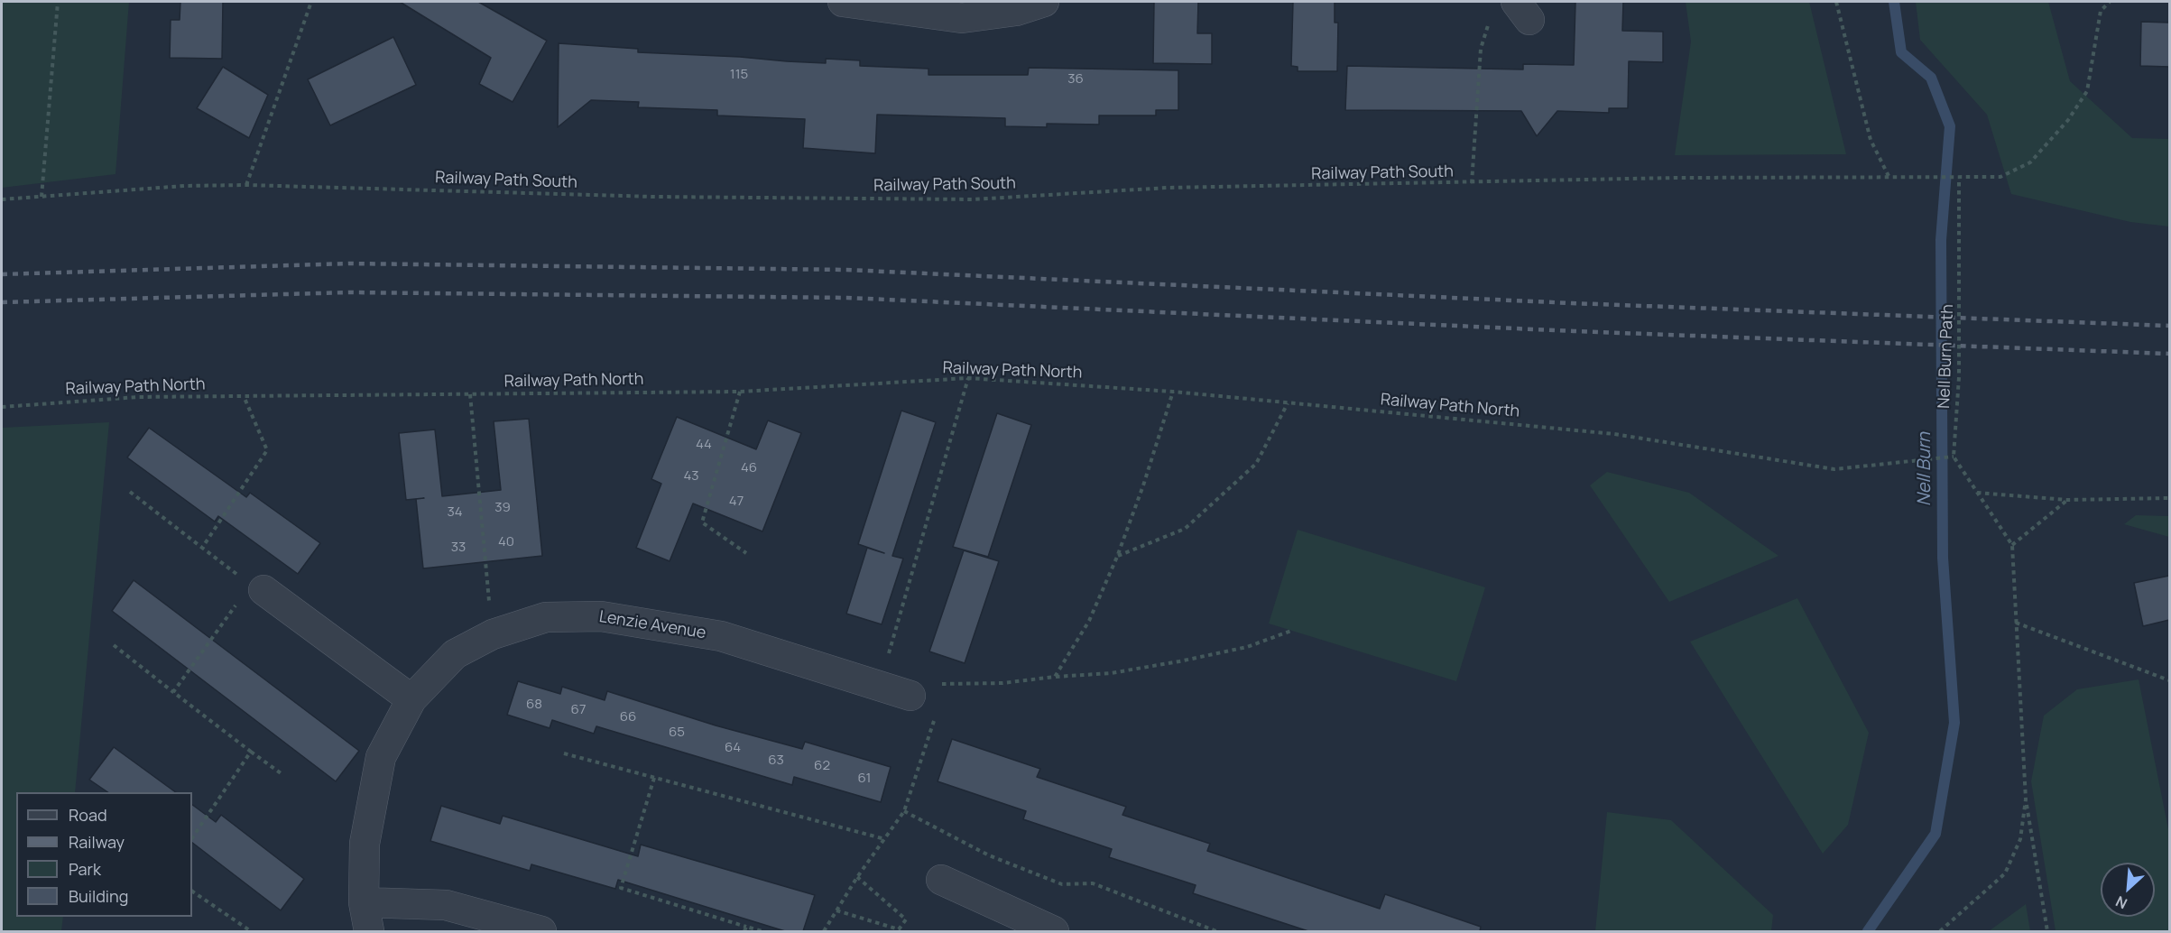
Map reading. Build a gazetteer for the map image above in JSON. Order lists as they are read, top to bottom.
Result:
{
  "streets": {
    "street": ["Lenzie Avenue"],
    "path": ["Railway Path South", "Nell Burn Path", "Railway Path North"]
  },
  "crossings": [
    ["Nell Burn Path", "Railway Path North"]
  ],
  "water": ["Nell Burn"],
  "house_numbers": [
    "115",
    "36",
    "44",
    "46",
    "43",
    "47",
    "39",
    "34",
    "40",
    "33",
    "68",
    "67",
    "66",
    "65",
    "64",
    "63",
    "62",
    "61"
  ],
  "legend": [
    "Road",
    "Railway",
    "Park",
    "Building"
  ],
  "north": "bottom left"
}
